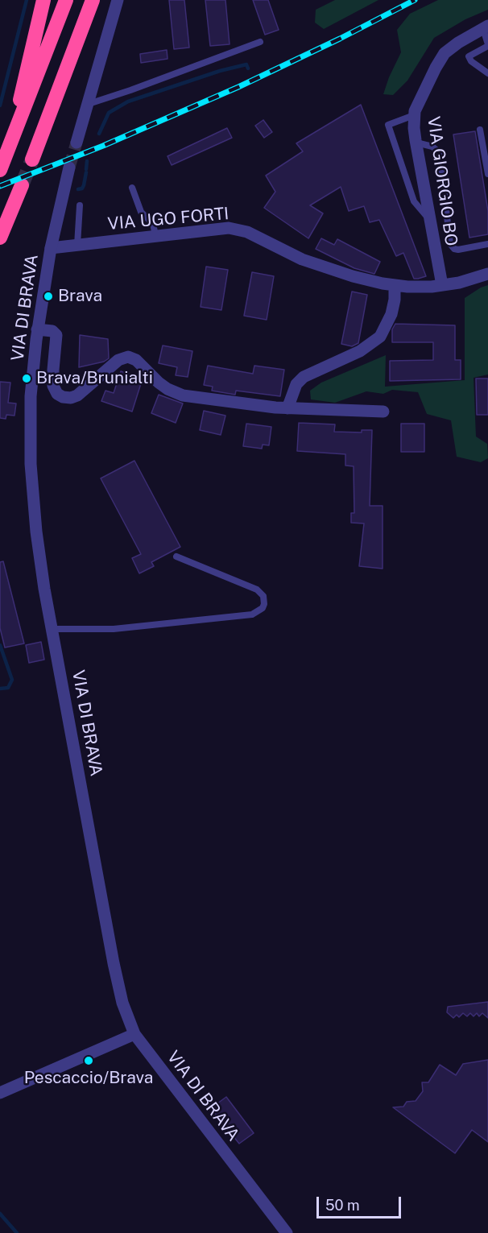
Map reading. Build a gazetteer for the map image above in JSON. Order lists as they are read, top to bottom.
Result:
{
  "streets": {
    "street": ["VIA GIORGIO BO", "VIA UGO FORTI", "VIA DI BRAVA"]
  },
  "crossings": [
    ["VIA GIORGIO BO", "VIA UGO FORTI"],
    ["VIA UGO FORTI", "VIA DI BRAVA"]
  ],
  "places": ["Brava", "Brava/Brunialti", "Pescaccio/Brava"],
  "scale_bar": "50 m"
}
